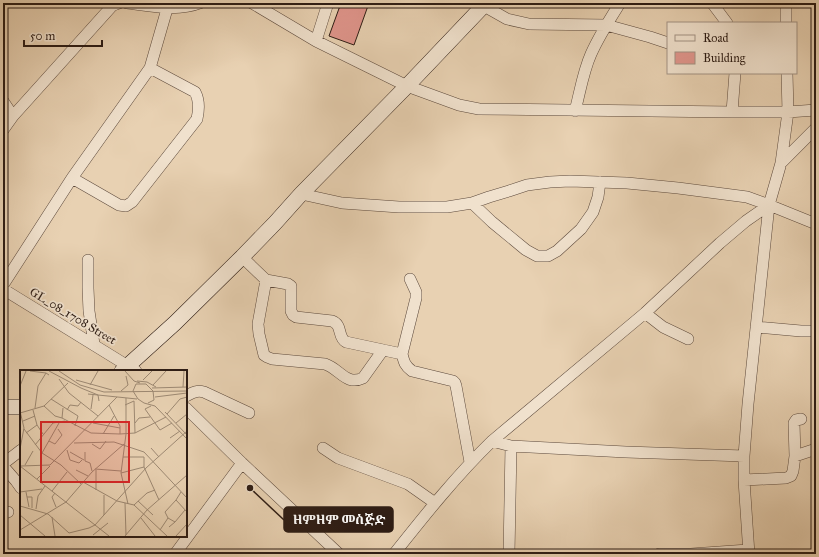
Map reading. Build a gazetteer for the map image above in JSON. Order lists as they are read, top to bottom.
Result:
{
  "streets": {
    "street": ["GL_08_1708 Street"]
  },
  "places": ["ዘምዘም መስጅድ"],
  "legend": ["Road", "Building"],
  "scale_bar": "50 m"
}
